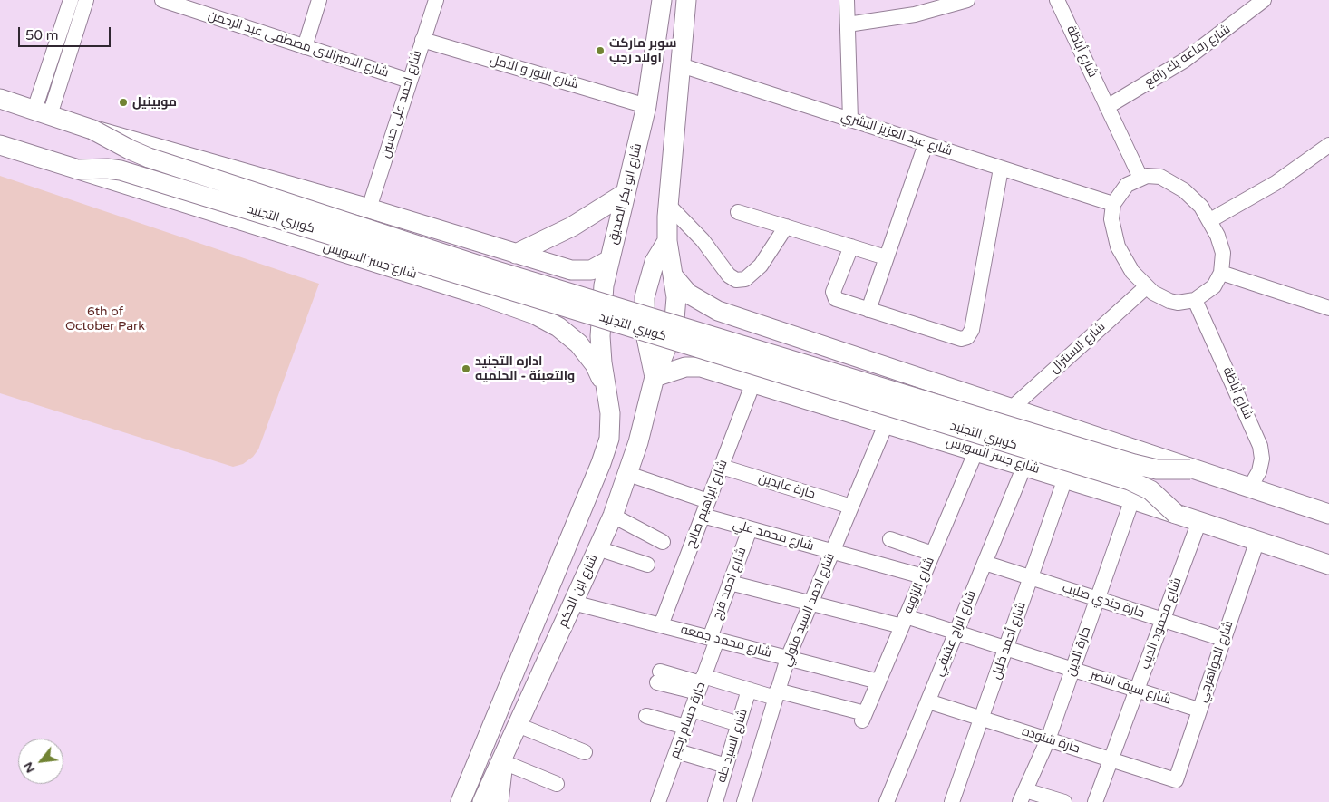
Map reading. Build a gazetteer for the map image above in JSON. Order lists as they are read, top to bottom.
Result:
{
  "streets": {
    "main road": [
      "شارع ابو بكر الصديق",
      "كوبري التجنيد",
      "شارع جسر السويس",
      "شارع ابن الحكم"
    ],
    "street": [
      "شارع الاميرالاى مصطفى عبد الرحمن",
      "شارع أباظة",
      "شارع رفاعه بك رافع",
      "شارع النور و الامل",
      "شارع احمد على حسين",
      "شارع عبد العزيز البشري",
      "شارع السنترال",
      "حارة عابدين",
      "شارع ابراهيم صالح",
      "شارع محمد علي",
      "شارع احمد فرج",
      "شارع الزاويه",
      "حارة جندي صليب",
      "شارع احمد السيد متولي",
      "شارع محمود الديب",
      "شارع ابراج عفيفي",
      "شارع أحمد خليل",
      "شارع محمد جمعه",
      "حارة الدين",
      "شارع الجواهرجي",
      "شارع سيف النصر",
      "حارة حسام رحيم",
      "حارة شنوده",
      "شارع السيد طه"
    ]
  },
  "crossings": [
    ["شارع الاميرالاى مصطفى عبد الرحمن", "شارع احمد على حسين"],
    ["شارع أباظة", "شارع رفاعه بك رافع"],
    ["شارع أباظة", "شارع عبد العزيز البشري"],
    ["شارع أباظة", "شارع السنترال"],
    ["شارع النور و الامل", "شارع احمد على حسين"],
    ["شارع النور و الامل", "شارع ابو بكر الصديق"],
    ["شارع عبد العزيز البشري", "شارع السنترال"],
    ["شارع ابو بكر الصديق", "شارع جسر السويس"],
    ["كوبري التجنيد", "شارع جسر السويس"],
    ["شارع جسر السويس", "شارع ابراهيم صالح"],
    ["شارع جسر السويس", "شارع الزاويه"],
    ["شارع جسر السويس", "شارع ابن الحكم"],
    ["شارع جسر السويس", "شارع احمد السيد متولي"],
    ["شارع جسر السويس", "شارع محمود الديب"],
    ["شارع جسر السويس", "شارع ابراج عفيفي"],
    ["شارع جسر السويس", "شارع أحمد خليل"],
    ["شارع جسر السويس", "حارة الدين"],
    ["شارع جسر السويس", "شارع الجواهرجي"],
    ["حارة عابدين", "شارع ابراهيم صالح"],
    ["حارة عابدين", "شارع احمد السيد متولي"],
    ["شارع ابراهيم صالح", "شارع محمد علي"],
    ["شارع ابراهيم صالح", "شارع محمد جمعه"],
    ["شارع محمد علي", "شارع احمد فرج"],
    ["شارع محمد علي", "شارع الزاويه"],
    ["شارع محمد علي", "شارع احمد السيد متولي"],
    ["شارع احمد فرج", "شارع محمد جمعه"],
    ["شارع احمد فرج", "شارع سيف النصر"],
    ["شارع احمد فرج", "حارة حسام رحيم"],
    ["شارع الزاويه", "شارع احمد السيد متولي"],
    ["شارع الزاويه", "شارع محمد جمعه"],
    ["شارع الزاويه", "شارع سيف النصر"],
    ["شارع ابن الحكم", "شارع محمد جمعه"],
    ["حارة جندي صليب", "شارع محمود الديب"],
    ["حارة جندي صليب", "شارع ابراج عفيفي"],
    ["حارة جندي صليب", "شارع أحمد خليل"],
    ["حارة جندي صليب", "حارة الدين"],
    ["حارة جندي صليب", "شارع الجواهرجي"],
    ["شارع احمد السيد متولي", "شارع محمد جمعه"],
    ["شارع احمد السيد متولي", "شارع سيف النصر"],
    ["شارع محمود الديب", "شارع سيف النصر"],
    ["شارع محمود الديب", "حارة شنوده"],
    ["شارع ابراج عفيفي", "شارع سيف النصر"],
    ["شارع ابراج عفيفي", "حارة شنوده"],
    ["شارع أحمد خليل", "شارع سيف النصر"],
    ["شارع أحمد خليل", "حارة شنوده"],
    ["شارع محمد جمعه", "حارة حسام رحيم"],
    ["حارة الدين", "شارع سيف النصر"],
    ["حارة الدين", "حارة شنوده"],
    ["شارع الجواهرجي", "شارع سيف النصر"],
    ["شارع الجواهرجي", "حارة شنوده"]
  ],
  "parks": ["6th of October Park"],
  "places": ["سوبر ماركت اولاد رجب", "موبينيل", "اداره التجنيد والتعبئة - الحلميه"],
  "scale_bar": "50 m",
  "north": "bottom left"
}
